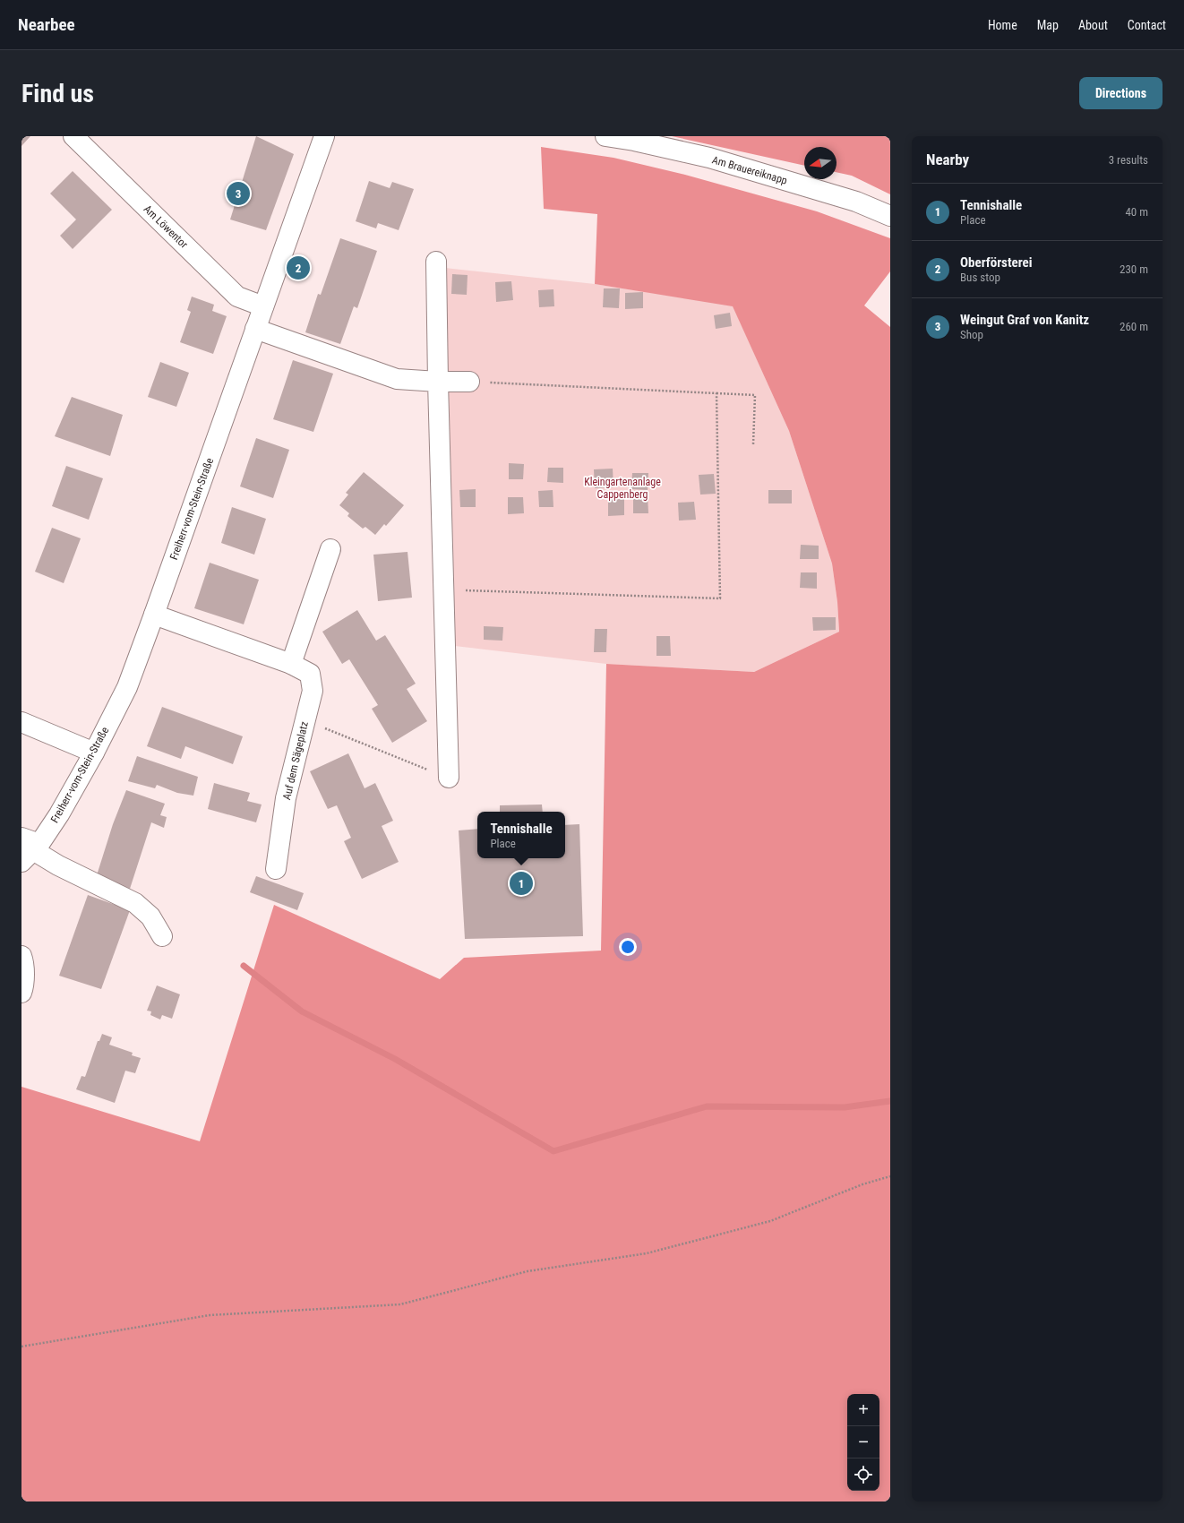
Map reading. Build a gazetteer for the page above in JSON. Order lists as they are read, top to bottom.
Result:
{
  "streets": {
    "street": [
      "Am Brauereiknapp",
      "Am Löwentor",
      "Freiherr-vom-Stein-Straße",
      "Auf dem Sägeplatz"
    ]
  },
  "crossings": [
    ["Am Löwentor", "Freiherr-vom-Stein-Straße"],
    ["Freiherr-vom-Stein-Straße", "Auf dem Sägeplatz"]
  ],
  "parks": ["Kleingartenanlage Cappenberg"],
  "north": "left",
  "page": {
    "header": "Nearbee",
    "nav": [
      "Home",
      "Map",
      "About",
      "Contact"
    ],
    "buttons": "Directions",
    "title": "Find us",
    "heading": ["Nearby", "3 results"],
    "pins": ["3", "2", "1"],
    "list": [
      {
        "mark": "1",
        "name": "Tennishalle",
        "note": "Place",
        "value": "40 m"
      },
      {
        "mark": "2",
        "name": "Oberförsterei",
        "note": "Bus stop",
        "value": "230 m"
      },
      {
        "mark": "3",
        "name": "Weingut Graf von Kanitz",
        "note": "Shop",
        "value": "260 m"
      }
    ],
    "popup": ["Tennishalle", "Place"],
    "map_buttons": ["+", "−"]
  }
}
